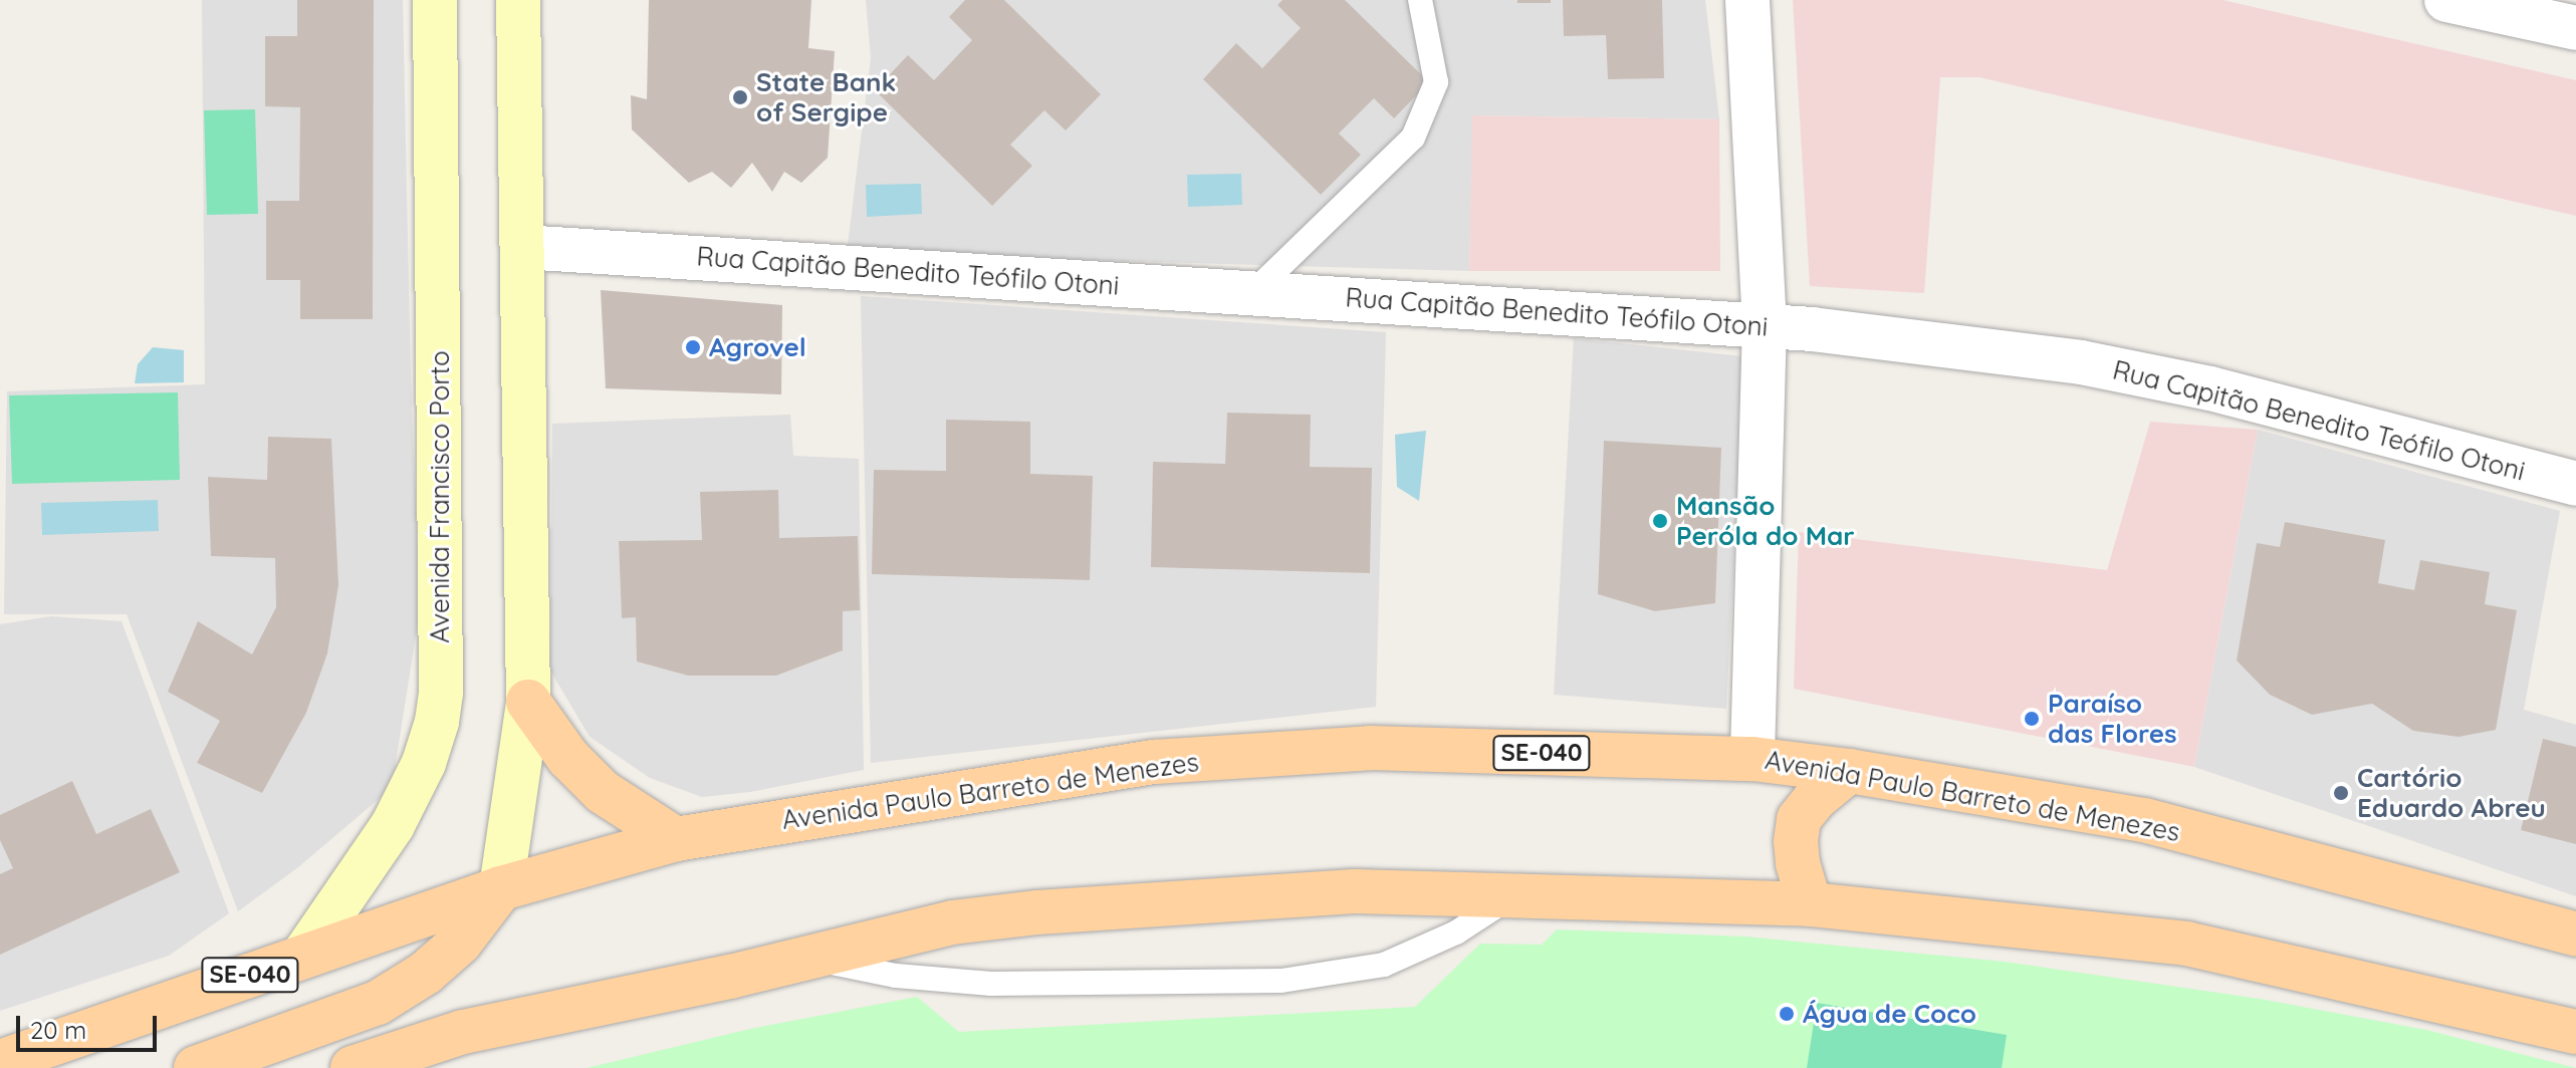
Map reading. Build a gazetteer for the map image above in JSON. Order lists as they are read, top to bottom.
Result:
{
  "streets": {
    "main road": ["Avenida Francisco Porto", "SE-040", "Avenida Paulo Barreto de Menezes"],
    "street": ["Rua Capitão Benedito Teófilo Otoni"]
  },
  "crossings": [
    ["Avenida Francisco Porto", "Avenida Paulo Barreto de Menezes"]
  ],
  "places": [
    "State Bank of Sergipe",
    "Agrovel",
    "Mansão Peróla do Mar",
    "Paraíso das Flores",
    "Cartório Eduardo Abreu",
    "Água de Coco"
  ],
  "scale_bar": "20 m"
}
